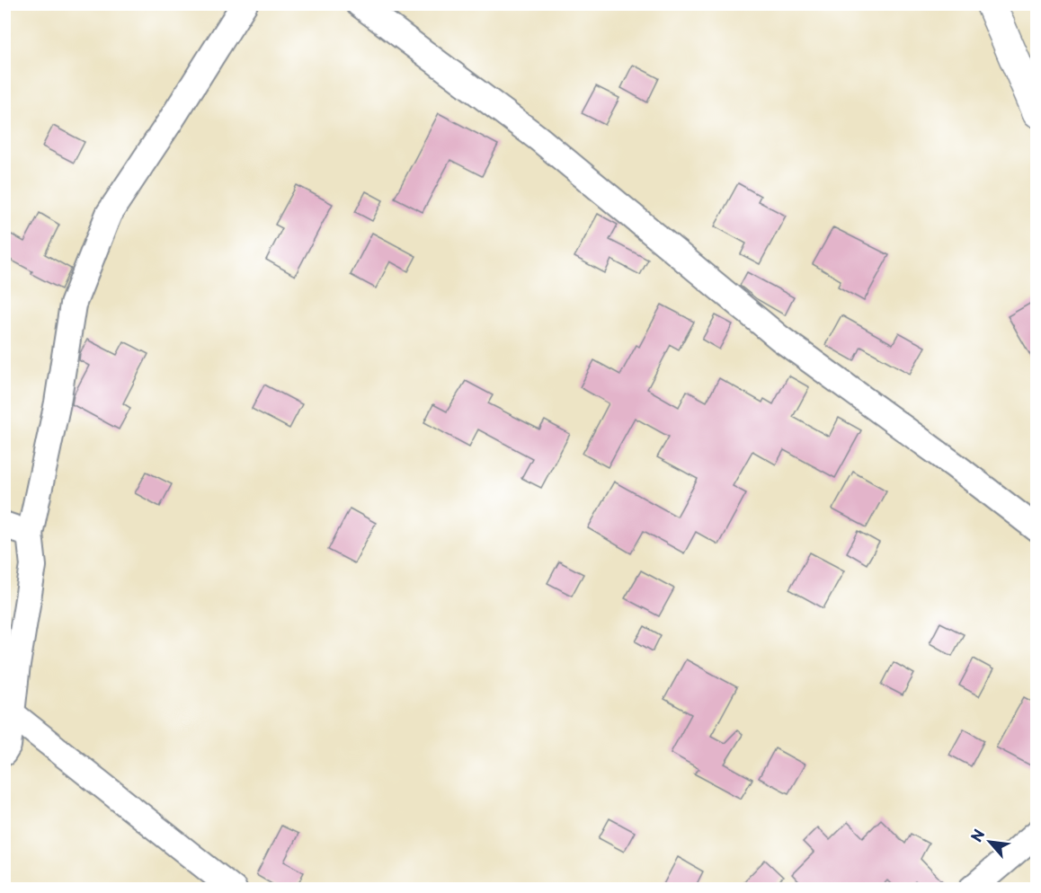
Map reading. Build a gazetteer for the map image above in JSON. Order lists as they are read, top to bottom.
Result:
{
  "north": "top left"
}
